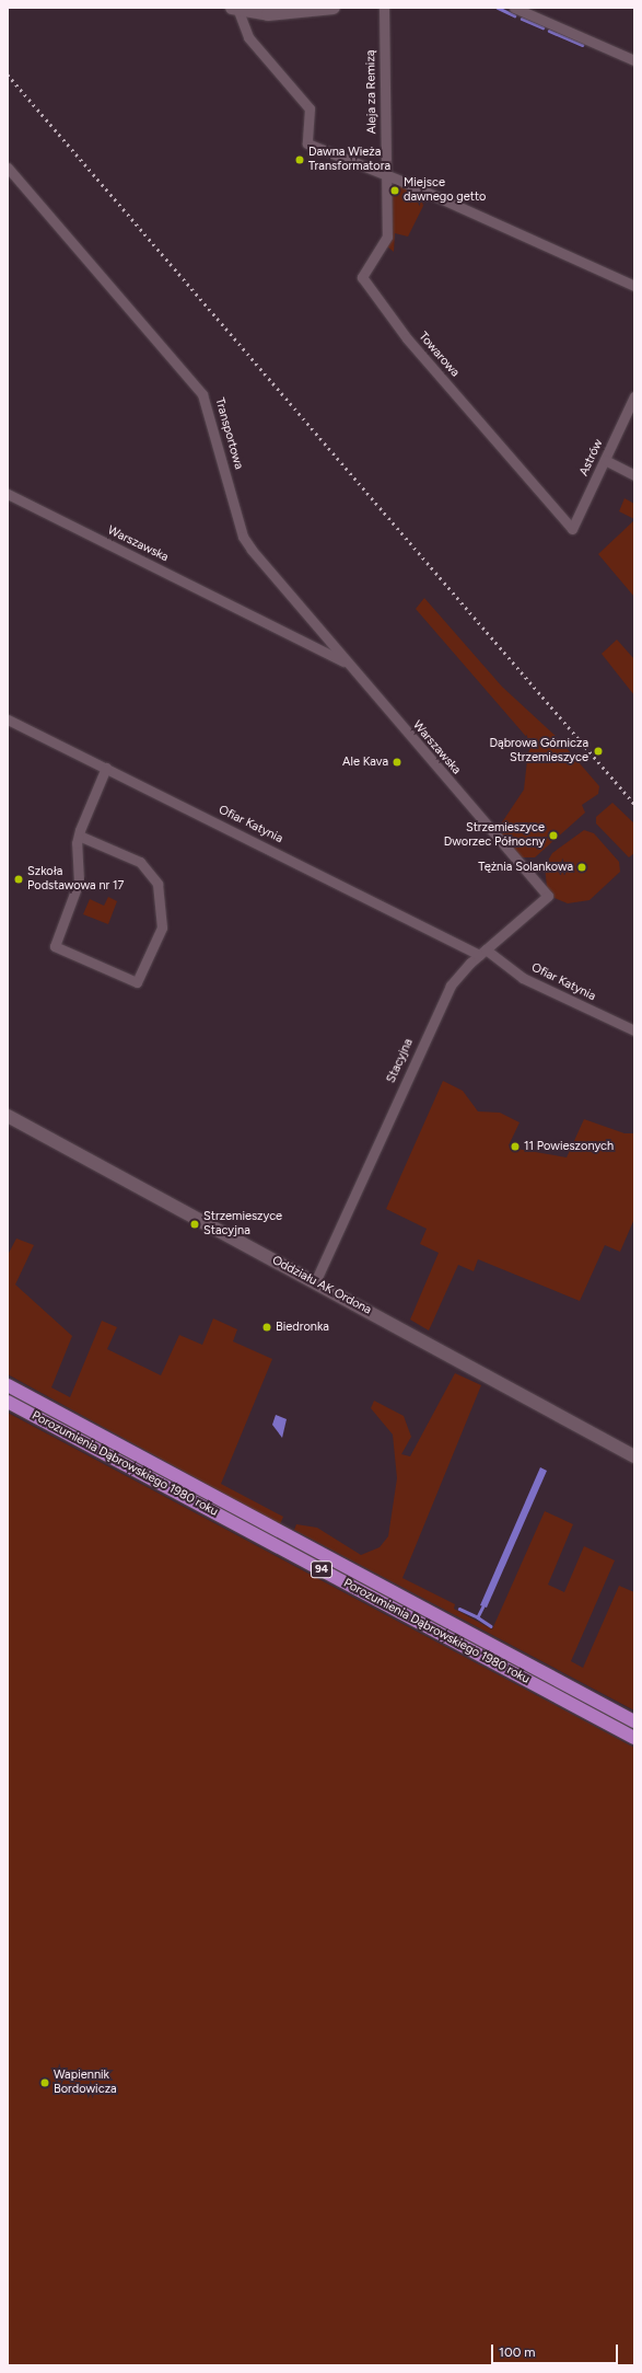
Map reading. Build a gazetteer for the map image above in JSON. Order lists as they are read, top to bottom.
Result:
{
  "streets": {
    "main road": ["Porozumienia Dąbrowskiego 1980 roku", "94"],
    "street": [
      "Aleja za Remizą",
      "Towarowa",
      "Transportowa",
      "Astrów",
      "Warszawska",
      "Ofiar Katynia",
      "Stacyjna",
      "Oddziału AK Ordona"
    ]
  },
  "crossings": [
    ["Aleja za Remizą", "Towarowa"],
    ["Towarowa", "Astrów"],
    ["Transportowa", "Warszawska"],
    ["Warszawska", "Stacyjna"],
    ["Ofiar Katynia", "Stacyjna"],
    ["Stacyjna", "Oddziału AK Ordona"]
  ],
  "places": [
    "Dawna Wieża Transformatora",
    "Miejsce dawnego getto",
    "Dąbrowa Górnicza Strzemieszyce",
    "Ale Kava",
    "Strzemieszyce Dworzec Północny",
    "Tężnia Solankowa",
    "Szkoła Podstawowa nr 17",
    "11 Powieszonych",
    "Strzemieszyce Stacyjna",
    "Biedronka",
    "Wapiennik Bordowicza"
  ],
  "scale_bar": "100 m"
}
